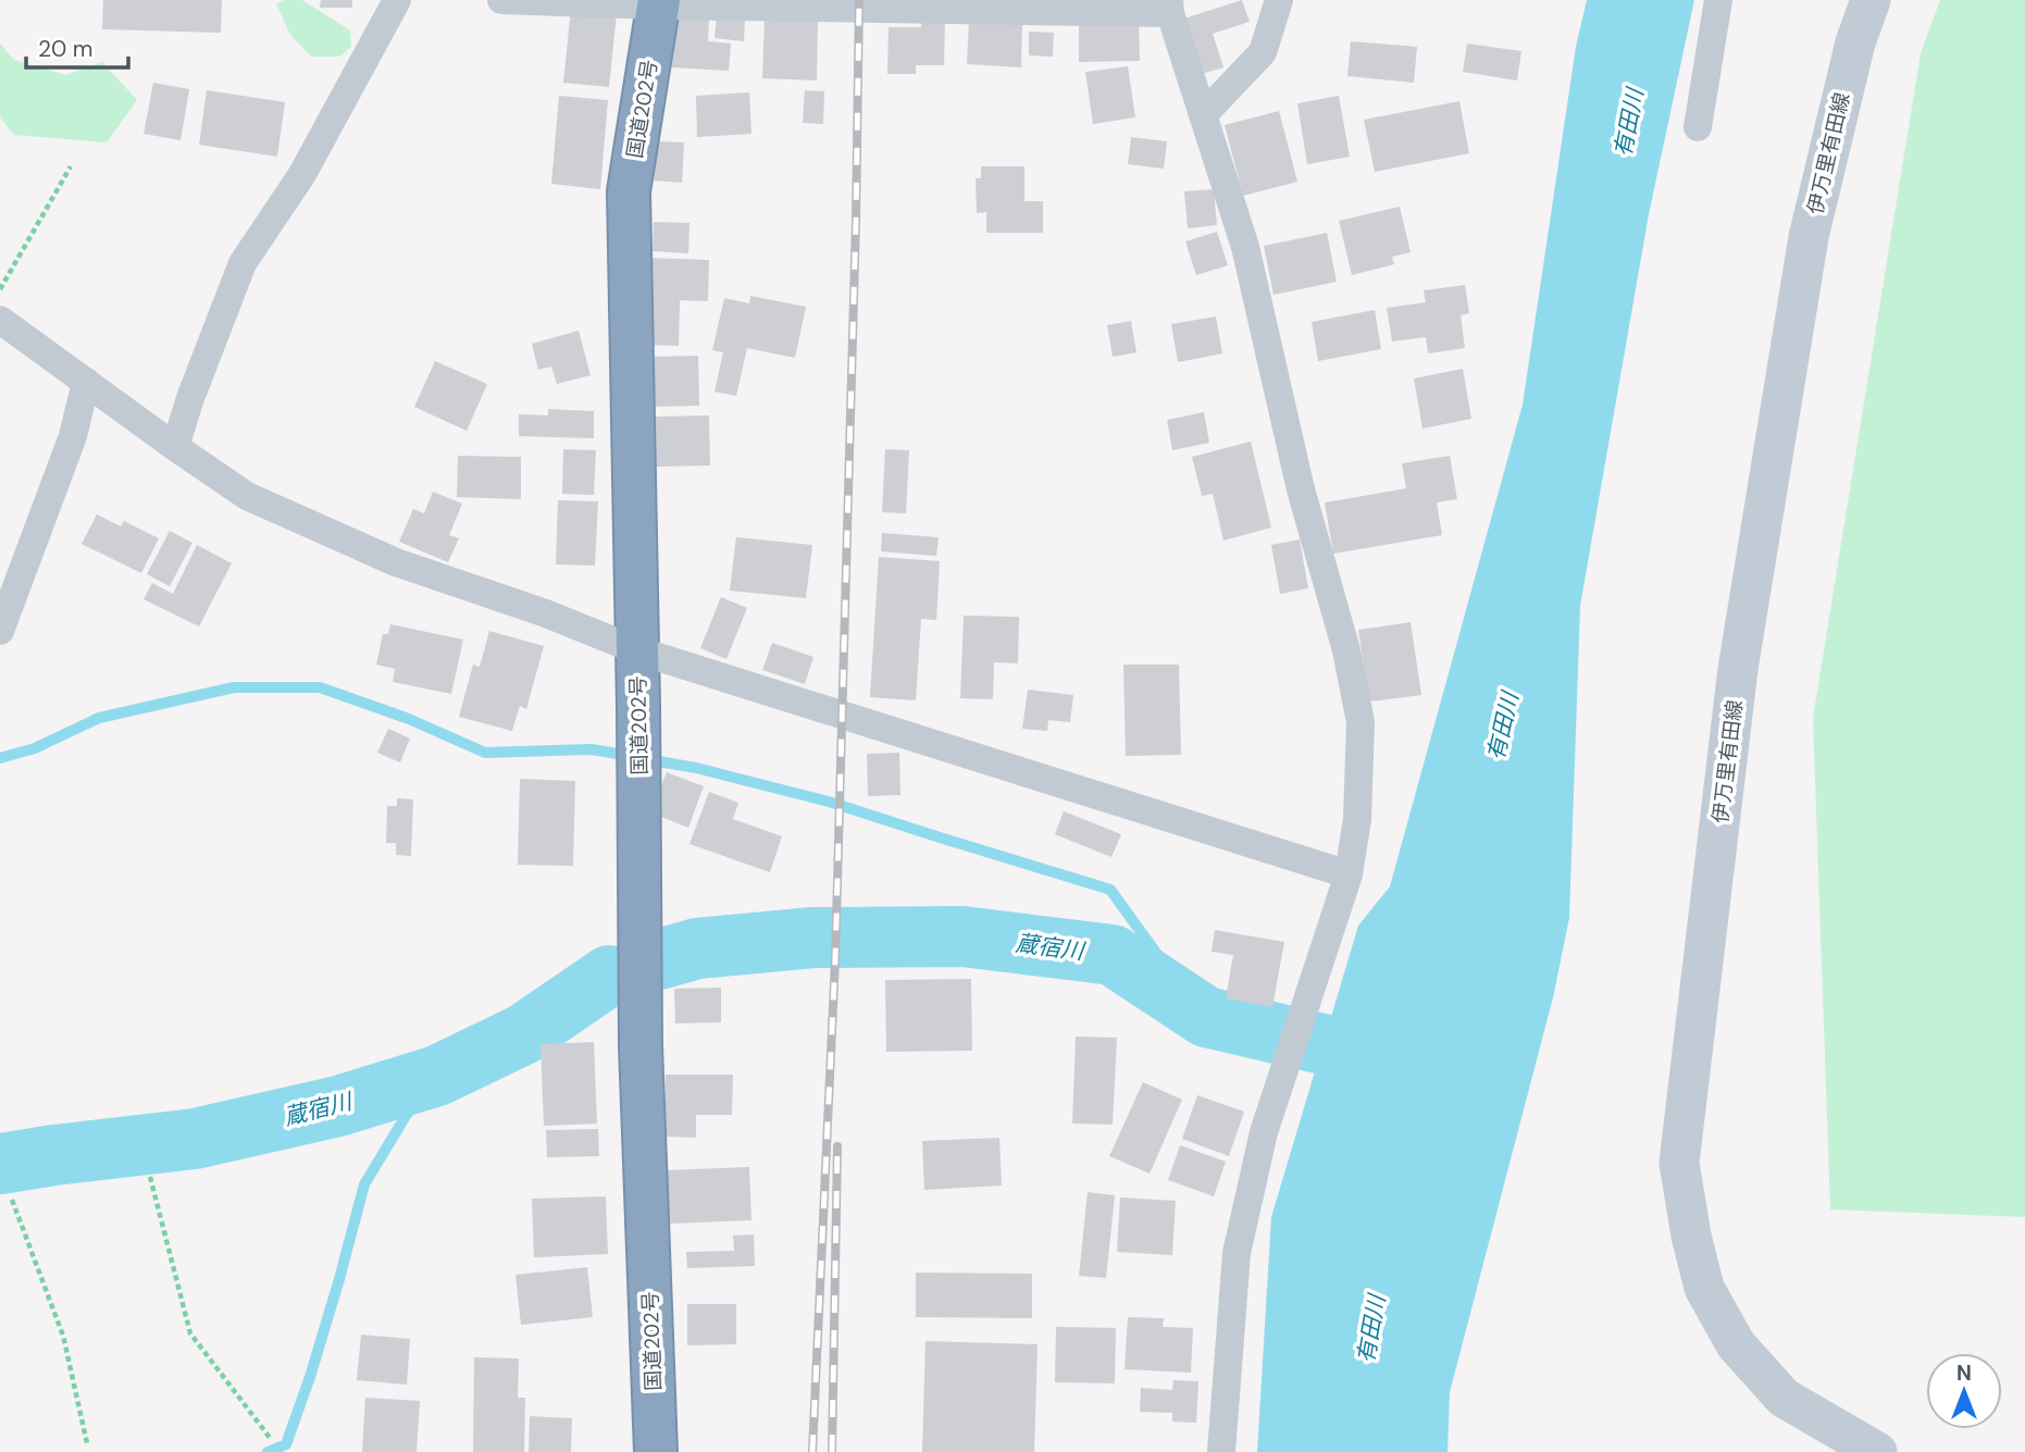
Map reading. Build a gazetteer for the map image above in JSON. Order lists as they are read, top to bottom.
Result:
{
  "streets": {
    "highway": ["国道202号"],
    "main road": ["伊万里有田線"]
  },
  "water": ["有田川", "蔵宿川"],
  "scale_bar": "20 m",
  "north": "top"
}
